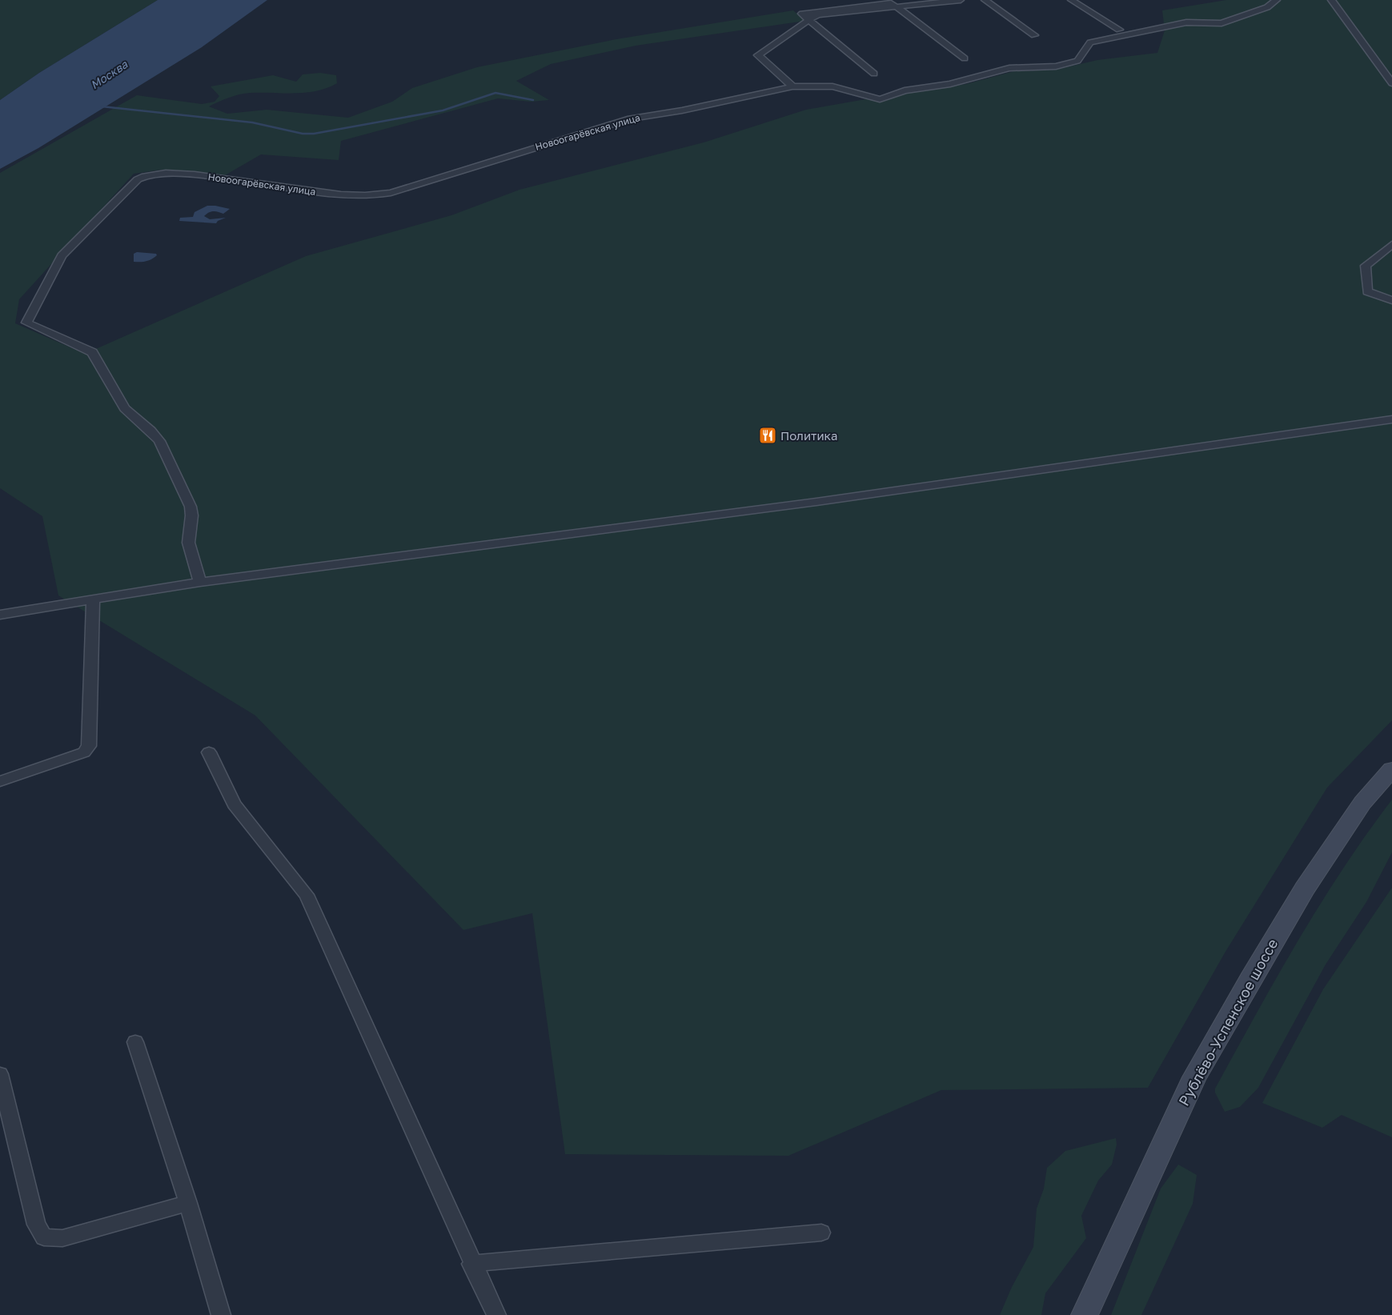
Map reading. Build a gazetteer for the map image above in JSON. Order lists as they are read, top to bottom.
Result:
{
  "streets": {
    "main road": ["Рублёво-Успенское шоссе"],
    "street": ["Новоогарёвская улица"]
  },
  "water": ["Москва"],
  "places": {
    "restaurant": ["Политика"]
  }
}
